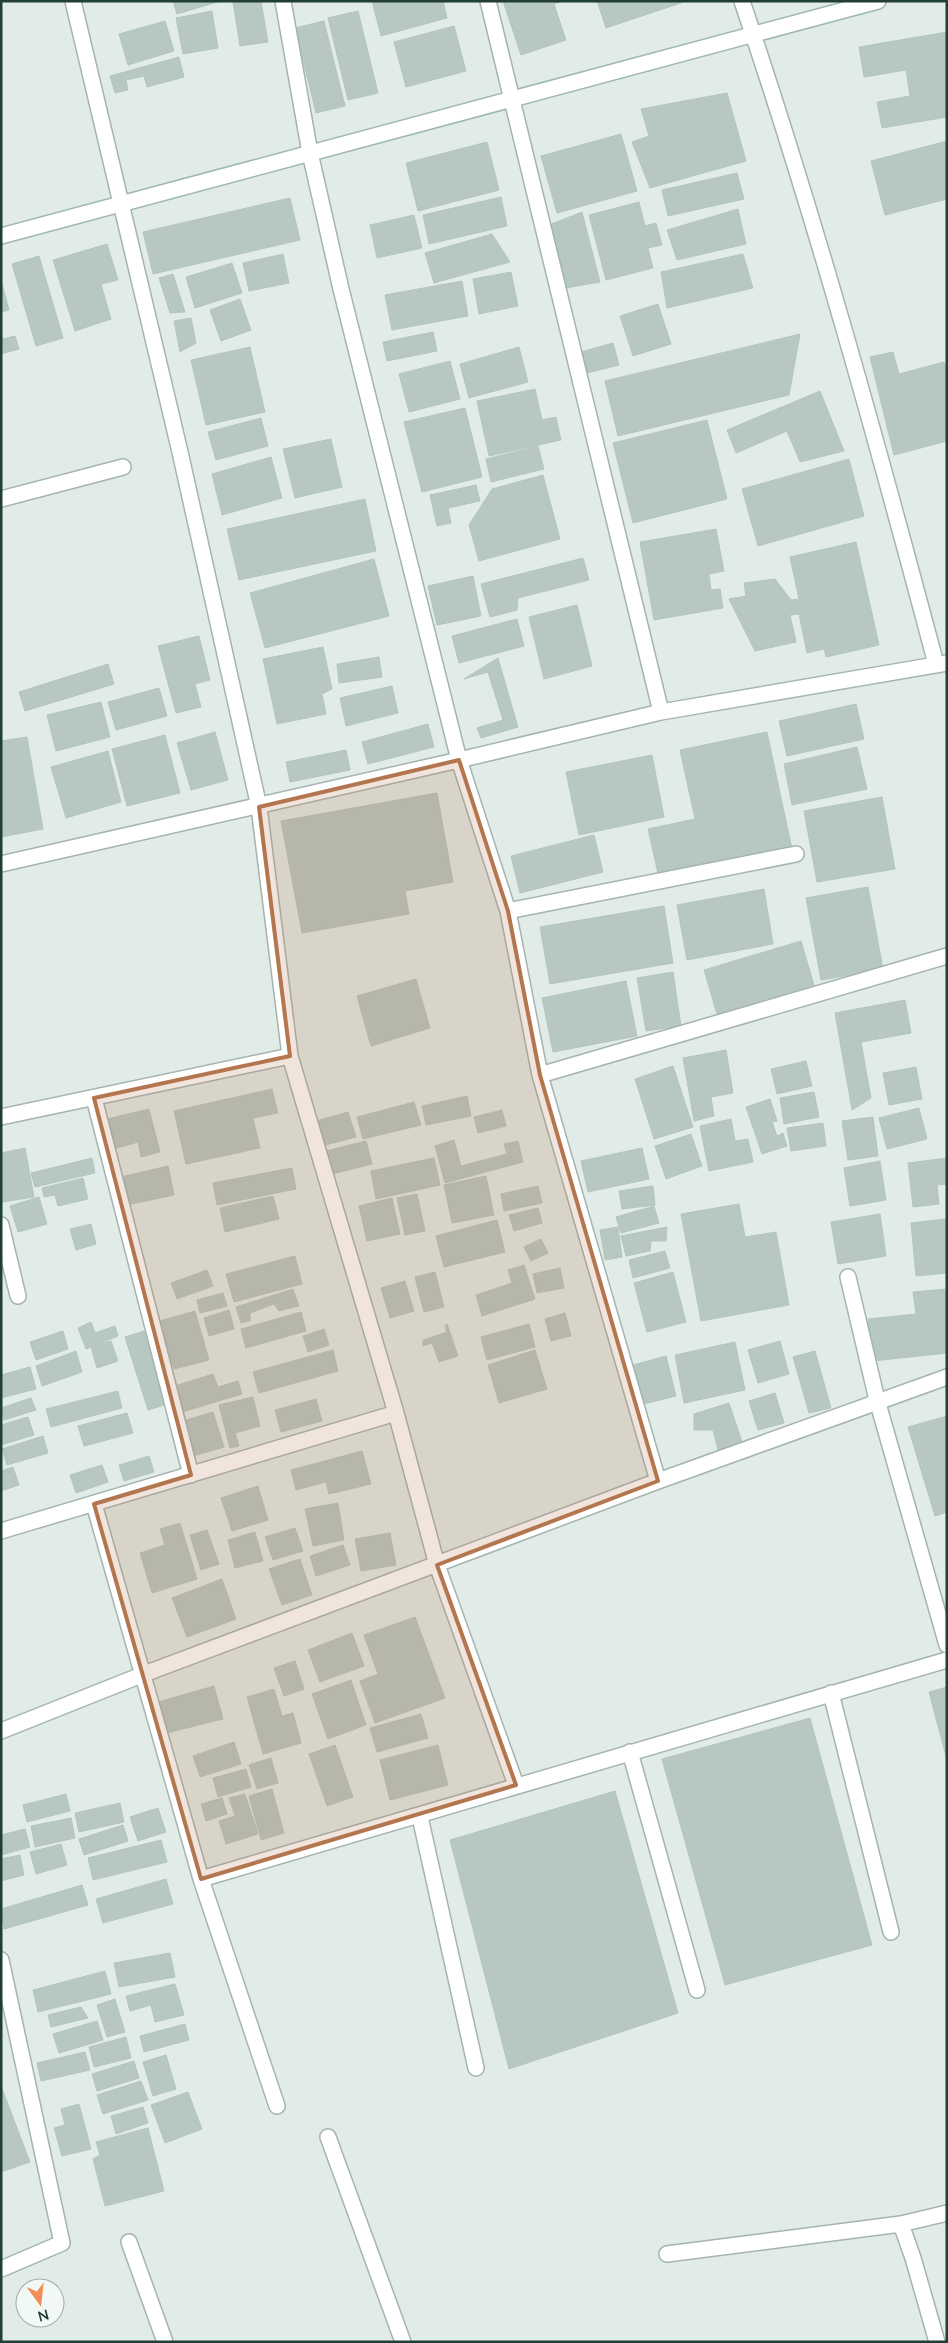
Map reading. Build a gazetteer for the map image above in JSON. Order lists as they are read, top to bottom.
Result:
{
  "north": "bottom"
}
